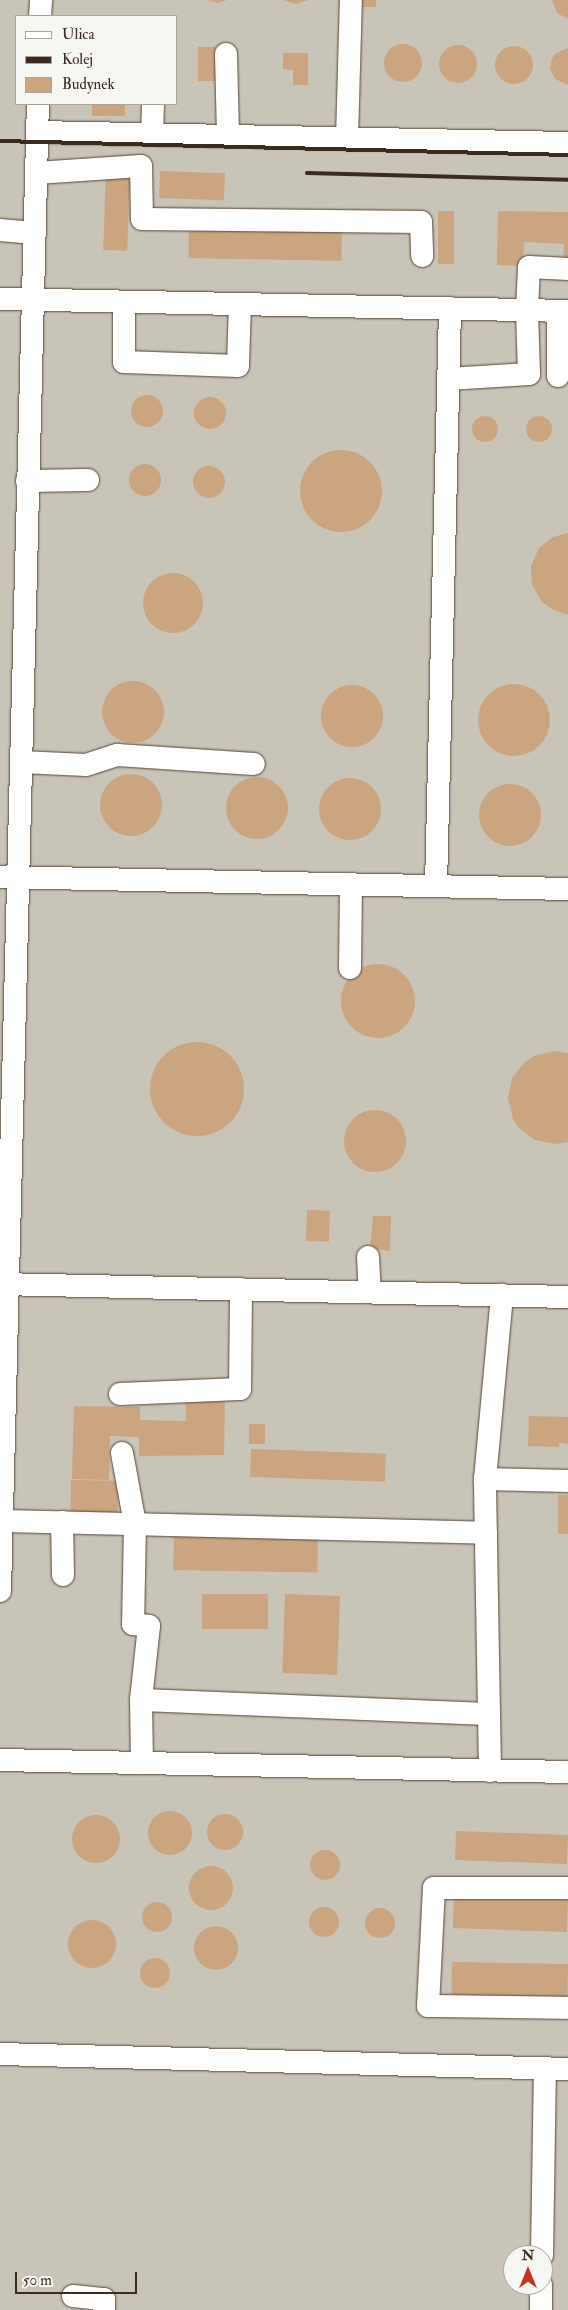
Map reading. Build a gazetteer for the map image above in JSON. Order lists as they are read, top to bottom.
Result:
{
  "legend": ["Ulica", "Kolej", "Budynek"],
  "scale_bar": "50 m",
  "north": "top"
}
